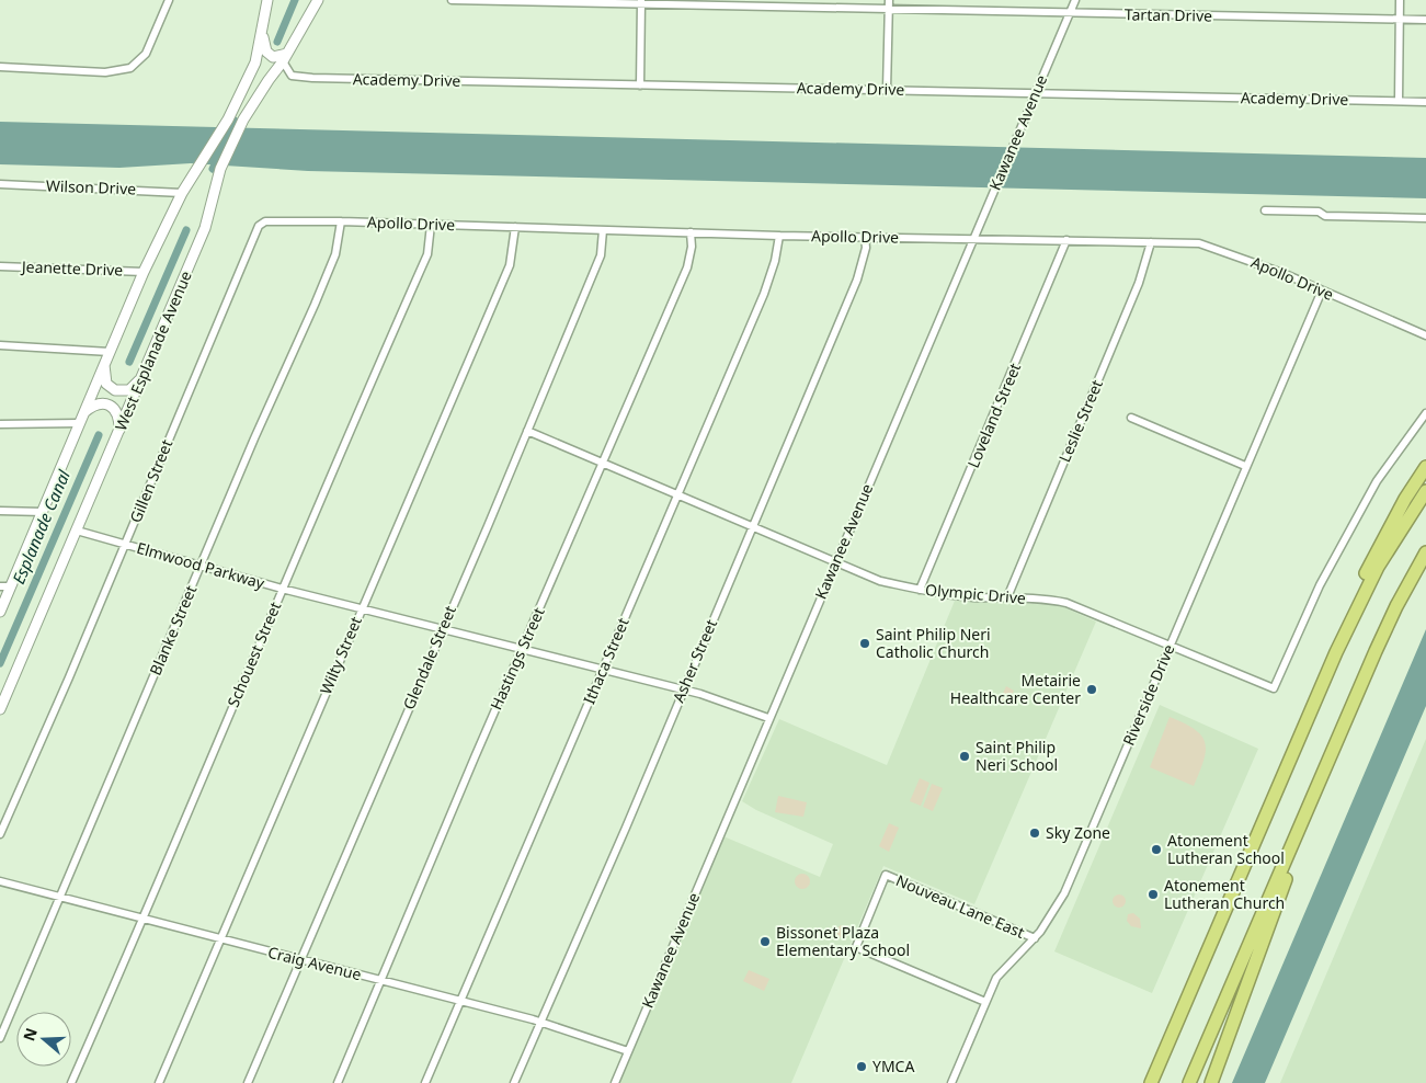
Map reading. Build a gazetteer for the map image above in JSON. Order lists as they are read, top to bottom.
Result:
{
  "streets": {
    "main road": ["West Esplanade Avenue"],
    "street": [
      "Tartan Drive",
      "Academy Drive",
      "Kawanee Avenue",
      "Wilson Drive",
      "Apollo Drive",
      "Jeanette Drive",
      "Loveland Street",
      "Leslie Street",
      "Gillen Street",
      "Elmwood Parkway",
      "Olympic Drive",
      "Blanke Street",
      "Schouest Street",
      "Wilty Street",
      "Glendale Street",
      "Hastings Street",
      "Ithaca Street",
      "Asher Street",
      "Riverside Drive",
      "Nouveau Lane East",
      "Craig Avenue"
    ]
  },
  "crossings": [
    ["Tartan Drive", "Kawanee Avenue"],
    ["Academy Drive", "Kawanee Avenue"],
    ["Academy Drive", "West Esplanade Avenue"],
    ["Kawanee Avenue", "Apollo Drive"],
    ["Kawanee Avenue", "Elmwood Parkway"],
    ["Kawanee Avenue", "Olympic Drive"],
    ["Kawanee Avenue", "Craig Avenue"],
    ["Apollo Drive", "Loveland Street"],
    ["Apollo Drive", "Leslie Street"],
    ["Apollo Drive", "Gillen Street"],
    ["Apollo Drive", "Blanke Street"],
    ["Apollo Drive", "Schouest Street"],
    ["Apollo Drive", "Wilty Street"],
    ["Apollo Drive", "Glendale Street"],
    ["Apollo Drive", "Hastings Street"],
    ["Apollo Drive", "Ithaca Street"],
    ["Apollo Drive", "Asher Street"],
    ["Apollo Drive", "Riverside Drive"],
    ["West Esplanade Avenue", "Elmwood Parkway"],
    ["Loveland Street", "Olympic Drive"],
    ["Leslie Street", "Olympic Drive"],
    ["Gillen Street", "Elmwood Parkway"],
    ["Elmwood Parkway", "Blanke Street"],
    ["Elmwood Parkway", "Schouest Street"],
    ["Elmwood Parkway", "Wilty Street"],
    ["Elmwood Parkway", "Glendale Street"],
    ["Elmwood Parkway", "Hastings Street"],
    ["Elmwood Parkway", "Ithaca Street"],
    ["Elmwood Parkway", "Asher Street"],
    ["Olympic Drive", "Glendale Street"],
    ["Olympic Drive", "Hastings Street"],
    ["Olympic Drive", "Ithaca Street"],
    ["Olympic Drive", "Asher Street"],
    ["Olympic Drive", "Riverside Drive"],
    ["Blanke Street", "Craig Avenue"],
    ["Schouest Street", "Craig Avenue"],
    ["Wilty Street", "Craig Avenue"],
    ["Glendale Street", "Craig Avenue"],
    ["Hastings Street", "Craig Avenue"],
    ["Ithaca Street", "Craig Avenue"],
    ["Asher Street", "Craig Avenue"],
    ["Riverside Drive", "Nouveau Lane East"]
  ],
  "water": ["Esplanade Canal"],
  "places": [
    "Saint Philip Neri Catholic Church",
    "Metairie Healthcare Center",
    "Saint Philip Neri School",
    "Sky Zone",
    "Atonement Lutheran School",
    "Atonement Lutheran Church",
    "Bissonet Plaza Elementary School",
    "YMCA"
  ],
  "north": "left"
}
